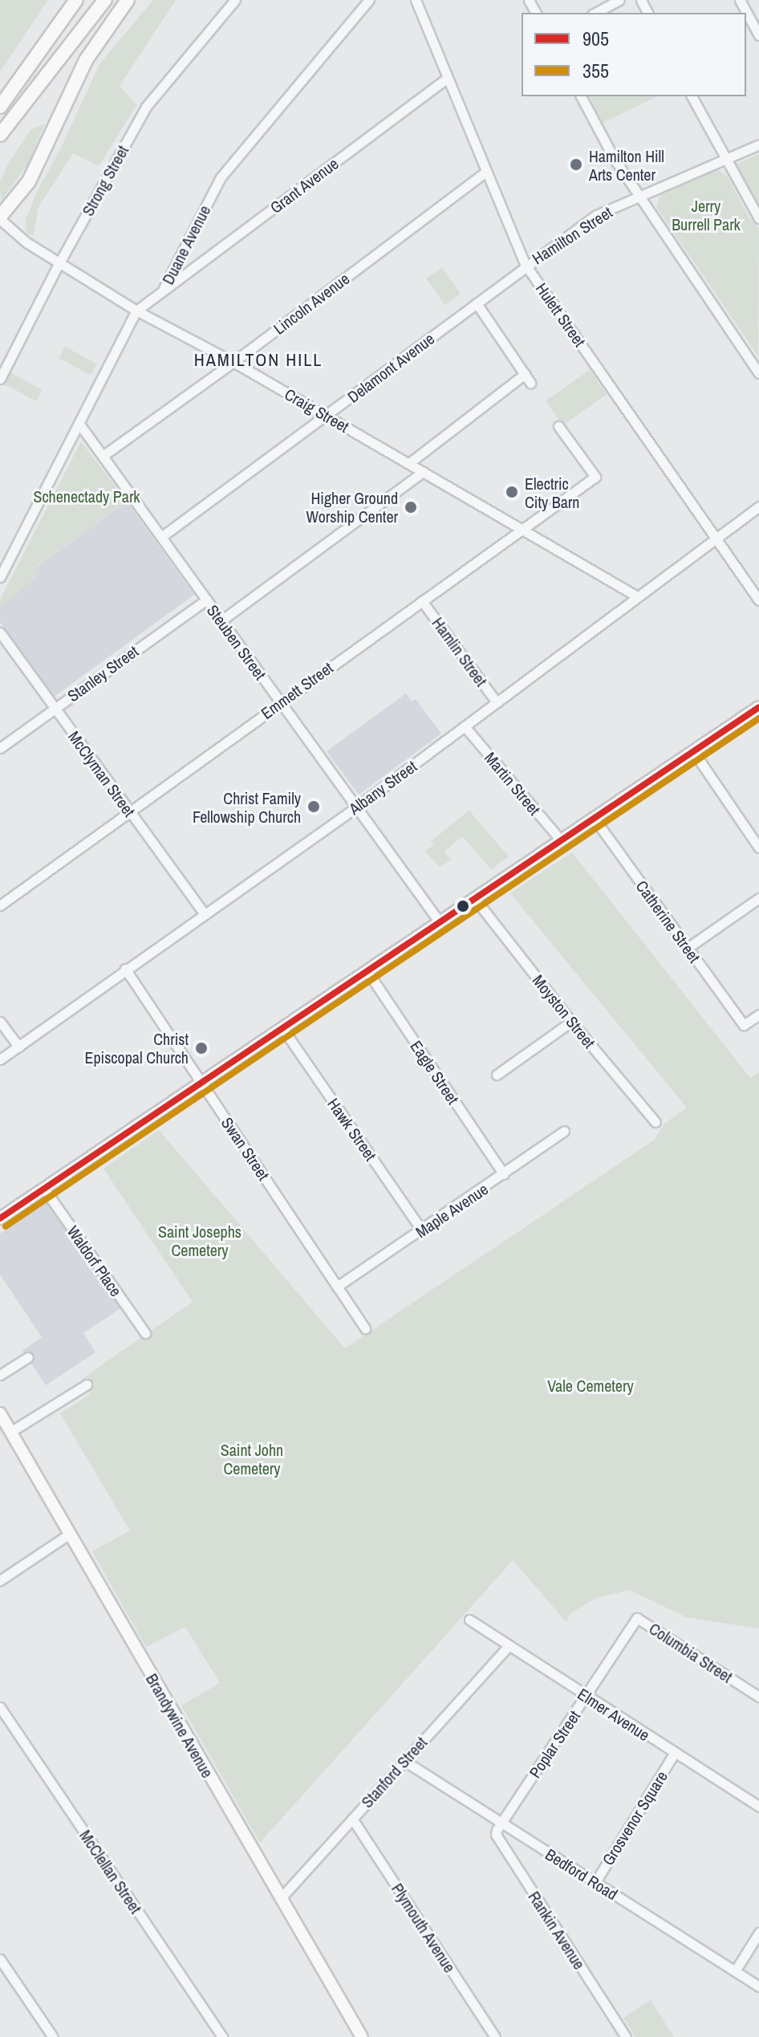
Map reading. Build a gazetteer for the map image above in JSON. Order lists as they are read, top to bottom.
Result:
{
  "streets": {
    "main road": ["Brandywine Avenue"],
    "street": [
      "Strong Street",
      "Grant Avenue",
      "Hamilton Street",
      "Duane Avenue",
      "Lincoln Avenue",
      "Hulett Street",
      "Delamont Avenue",
      "Craig Street",
      "Steuben Street",
      "Hamlin Street",
      "Stanley Street",
      "Emmett Street",
      "McClyman Street",
      "Martin Street",
      "Albany Street",
      "Catherine Street",
      "Moyston Street",
      "Eagle Street",
      "Hawk Street",
      "Swan Street",
      "Maple Avenue",
      "Waldorf Place",
      "Columbia Street",
      "Elmer Avenue",
      "Poplar Street",
      "Stanford Street",
      "Grosvenor Square",
      "McClellan Street",
      "Bedford Road",
      "Plymouth Avenue",
      "Rankin Avenue"
    ]
  },
  "crossings": [
    ["Strong Street", "Craig Street"],
    ["Grant Avenue", "Duane Avenue"],
    ["Grant Avenue", "Hulett Street"],
    ["Hamilton Street", "Hulett Street"],
    ["Hamilton Street", "Delamont Avenue"],
    ["Duane Avenue", "Craig Street"],
    ["Duane Avenue", "Steuben Street"],
    ["Lincoln Avenue", "Hulett Street"],
    ["Lincoln Avenue", "Craig Street"],
    ["Lincoln Avenue", "Steuben Street"],
    ["Hulett Street", "Delamont Avenue"],
    ["Hulett Street", "Albany Street"],
    ["Delamont Avenue", "Craig Street"],
    ["Delamont Avenue", "Steuben Street"],
    ["Craig Street", "Emmett Street"],
    ["Craig Street", "Albany Street"],
    ["Steuben Street", "Stanley Street"],
    ["Steuben Street", "Emmett Street"],
    ["Steuben Street", "Albany Street"],
    ["Hamlin Street", "Emmett Street"],
    ["Hamlin Street", "Albany Street"],
    ["Stanley Street", "McClyman Street"],
    ["Emmett Street", "McClyman Street"],
    ["McClyman Street", "Albany Street"],
    ["Martin Street", "Albany Street"],
    ["Albany Street", "Swan Street"],
    ["Eagle Street", "Maple Avenue"],
    ["Hawk Street", "Maple Avenue"],
    ["Swan Street", "Maple Avenue"],
    ["Columbia Street", "Poplar Street"],
    ["Elmer Avenue", "Poplar Street"],
    ["Elmer Avenue", "Stanford Street"],
    ["Elmer Avenue", "Grosvenor Square"],
    ["Brandywine Avenue", "Stanford Street"],
    ["Poplar Street", "Bedford Road"],
    ["Poplar Street", "Rankin Avenue"],
    ["Stanford Street", "Bedford Road"],
    ["Stanford Street", "Plymouth Avenue"],
    ["Grosvenor Square", "Bedford Road"],
    ["Bedford Road", "Rankin Avenue"]
  ],
  "districts": ["HAMILTON HILL"],
  "parks": [
    "Jerry Burrell Park",
    "Schenectady Park",
    "Saint Josephs Cemetery",
    "Vale Cemetery",
    "Saint John Cemetery"
  ],
  "places": [
    "Hamilton Hill Arts Center",
    "Electric City Barn",
    "Higher Ground Worship Center",
    "Christ Family Fellowship Church",
    "Christ Episcopal Church"
  ],
  "lines": ["transit line 905", "transit line 355"],
  "legend": ["905", "355"]
}
